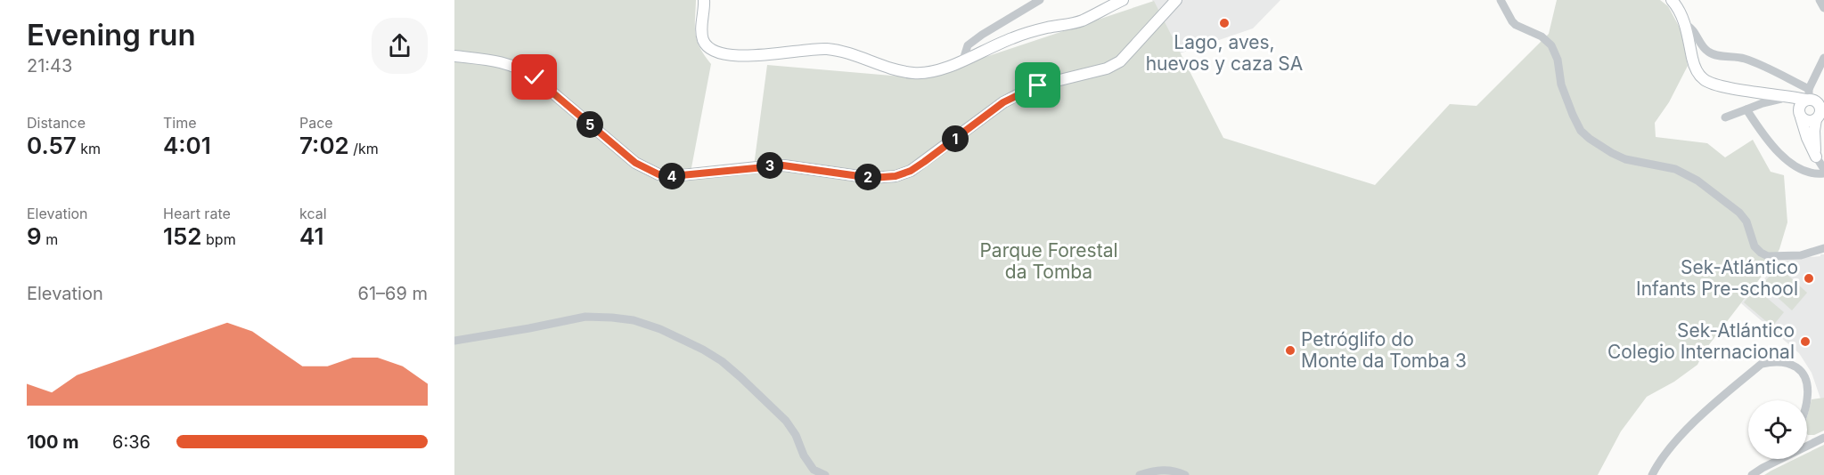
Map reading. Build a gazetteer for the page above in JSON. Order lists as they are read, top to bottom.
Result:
{
  "parks": ["Parque Forestal da Tomba"],
  "places": [
    "Lago, aves, huevos y caza SA",
    "Sek-Atlántico Infants Pre-school",
    "Sek-Atlántico Colegio Internacional",
    "Petróglifo do Monte da Tomba 3"
  ],
  "page": {
    "heading": ["Evening run", "21:43"],
    "stats": [
      ["Distance", "0.57 km"],
      ["Time", "4:01"],
      ["Pace", "7:02 /km"],
      ["Elevation", "9 m"],
      ["Heart rate", "152 bpm"],
      ["kcal", "41"]
    ],
    "pins": [
      "5",
      "1",
      "3",
      "4",
      "2"
    ],
    "chart": ["Elevation", "61–69 m"],
    "list": [
      {
        "name": "100 m",
        "note": "6:36"
      }
    ]
  }
}
